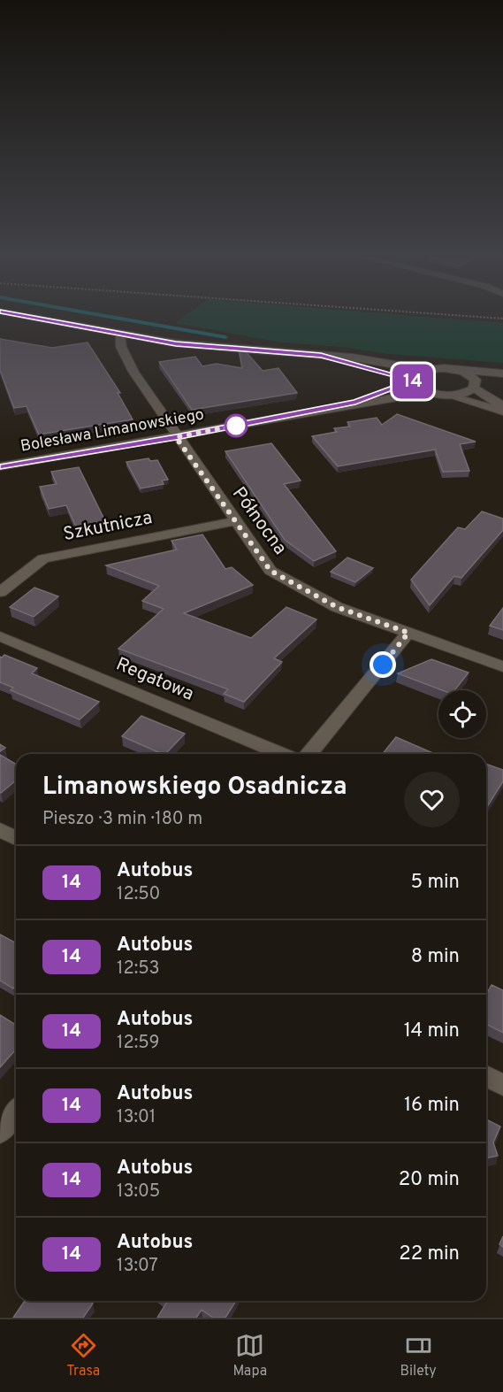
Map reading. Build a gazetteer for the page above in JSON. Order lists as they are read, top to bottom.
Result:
{
  "streets": {
    "street": [
      "Bolesława Limanowskiego",
      "Północna",
      "Szkutnicza",
      "Regatowa"
    ]
  },
  "crossings": [
    ["Bolesława Limanowskiego", "Północna"],
    ["Północna", "Szkutnicza"]
  ],
  "lines": ["bus line 14"],
  "page": {
    "on_map": "14",
    "heading": ["Limanowskiego Osadnicza", "Pieszo · 3 min · 180 m"],
    "list": [
      {
        "mark": "14",
        "name": "Autobus",
        "note": "12:50",
        "value": "5 min"
      },
      {
        "mark": "14",
        "name": "Autobus",
        "note": "12:53",
        "value": "8 min"
      },
      {
        "mark": "14",
        "name": "Autobus",
        "note": "12:59",
        "value": "14 min"
      },
      {
        "mark": "14",
        "name": "Autobus",
        "note": "13:01",
        "value": "16 min"
      },
      {
        "mark": "14",
        "name": "Autobus",
        "note": "13:05",
        "value": "20 min"
      },
      {
        "mark": "14",
        "name": "Autobus",
        "note": "13:07",
        "value": "22 min"
      }
    ],
    "tabs": ["Trasa", "Mapa", "Bilety"]
  }
}
